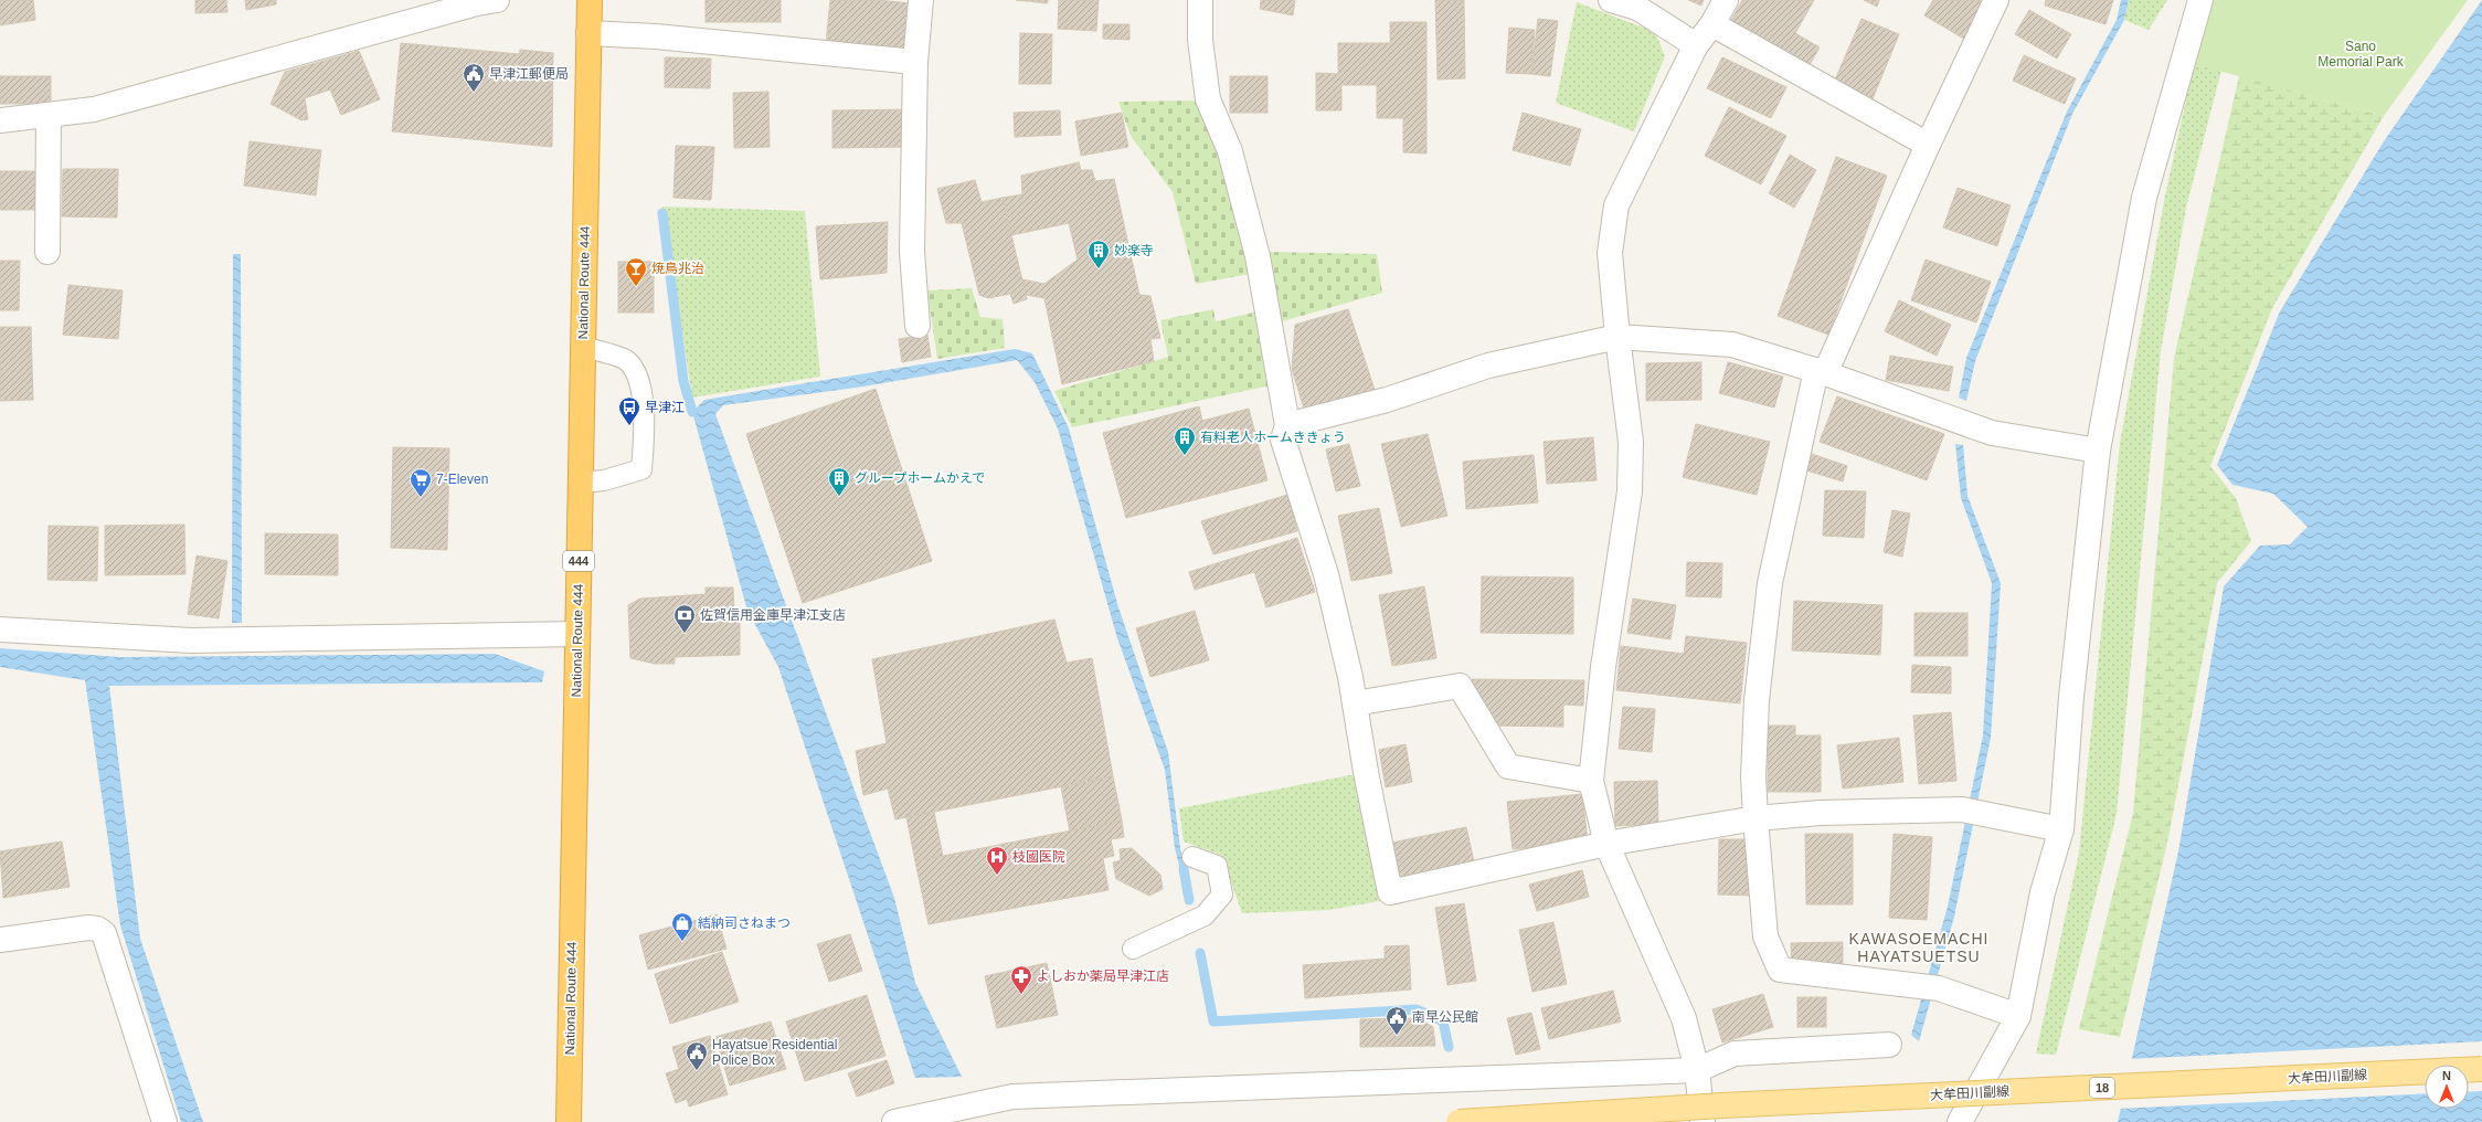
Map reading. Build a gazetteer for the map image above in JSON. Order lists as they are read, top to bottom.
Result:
{
  "streets": {
    "highway": ["National Route 444", "444"],
    "main road": ["大牟田川副線", "18"]
  },
  "districts": ["KAWASOEMACHI HAYATSUETSU"],
  "parks": ["Sano Memorial Park"],
  "places": {
    "public building": ["早津江郵便局", "南早公民館", "Hayatsue Residential Police Box"],
    "building": ["妙楽寺", "有料老人ホームききょう", "グループホームかえで"],
    "bar": ["焼鳥兆治"],
    "bus stop": ["早津江"],
    "supermarket": ["7-Eleven"],
    "bank": ["佐賀信用金庫早津江支店"],
    "hospital": ["枝國医院"],
    "shop": ["結納司さねまつ"],
    "pharmacy": ["よしおか薬局早津江店"]
  },
  "north": "top"
}
